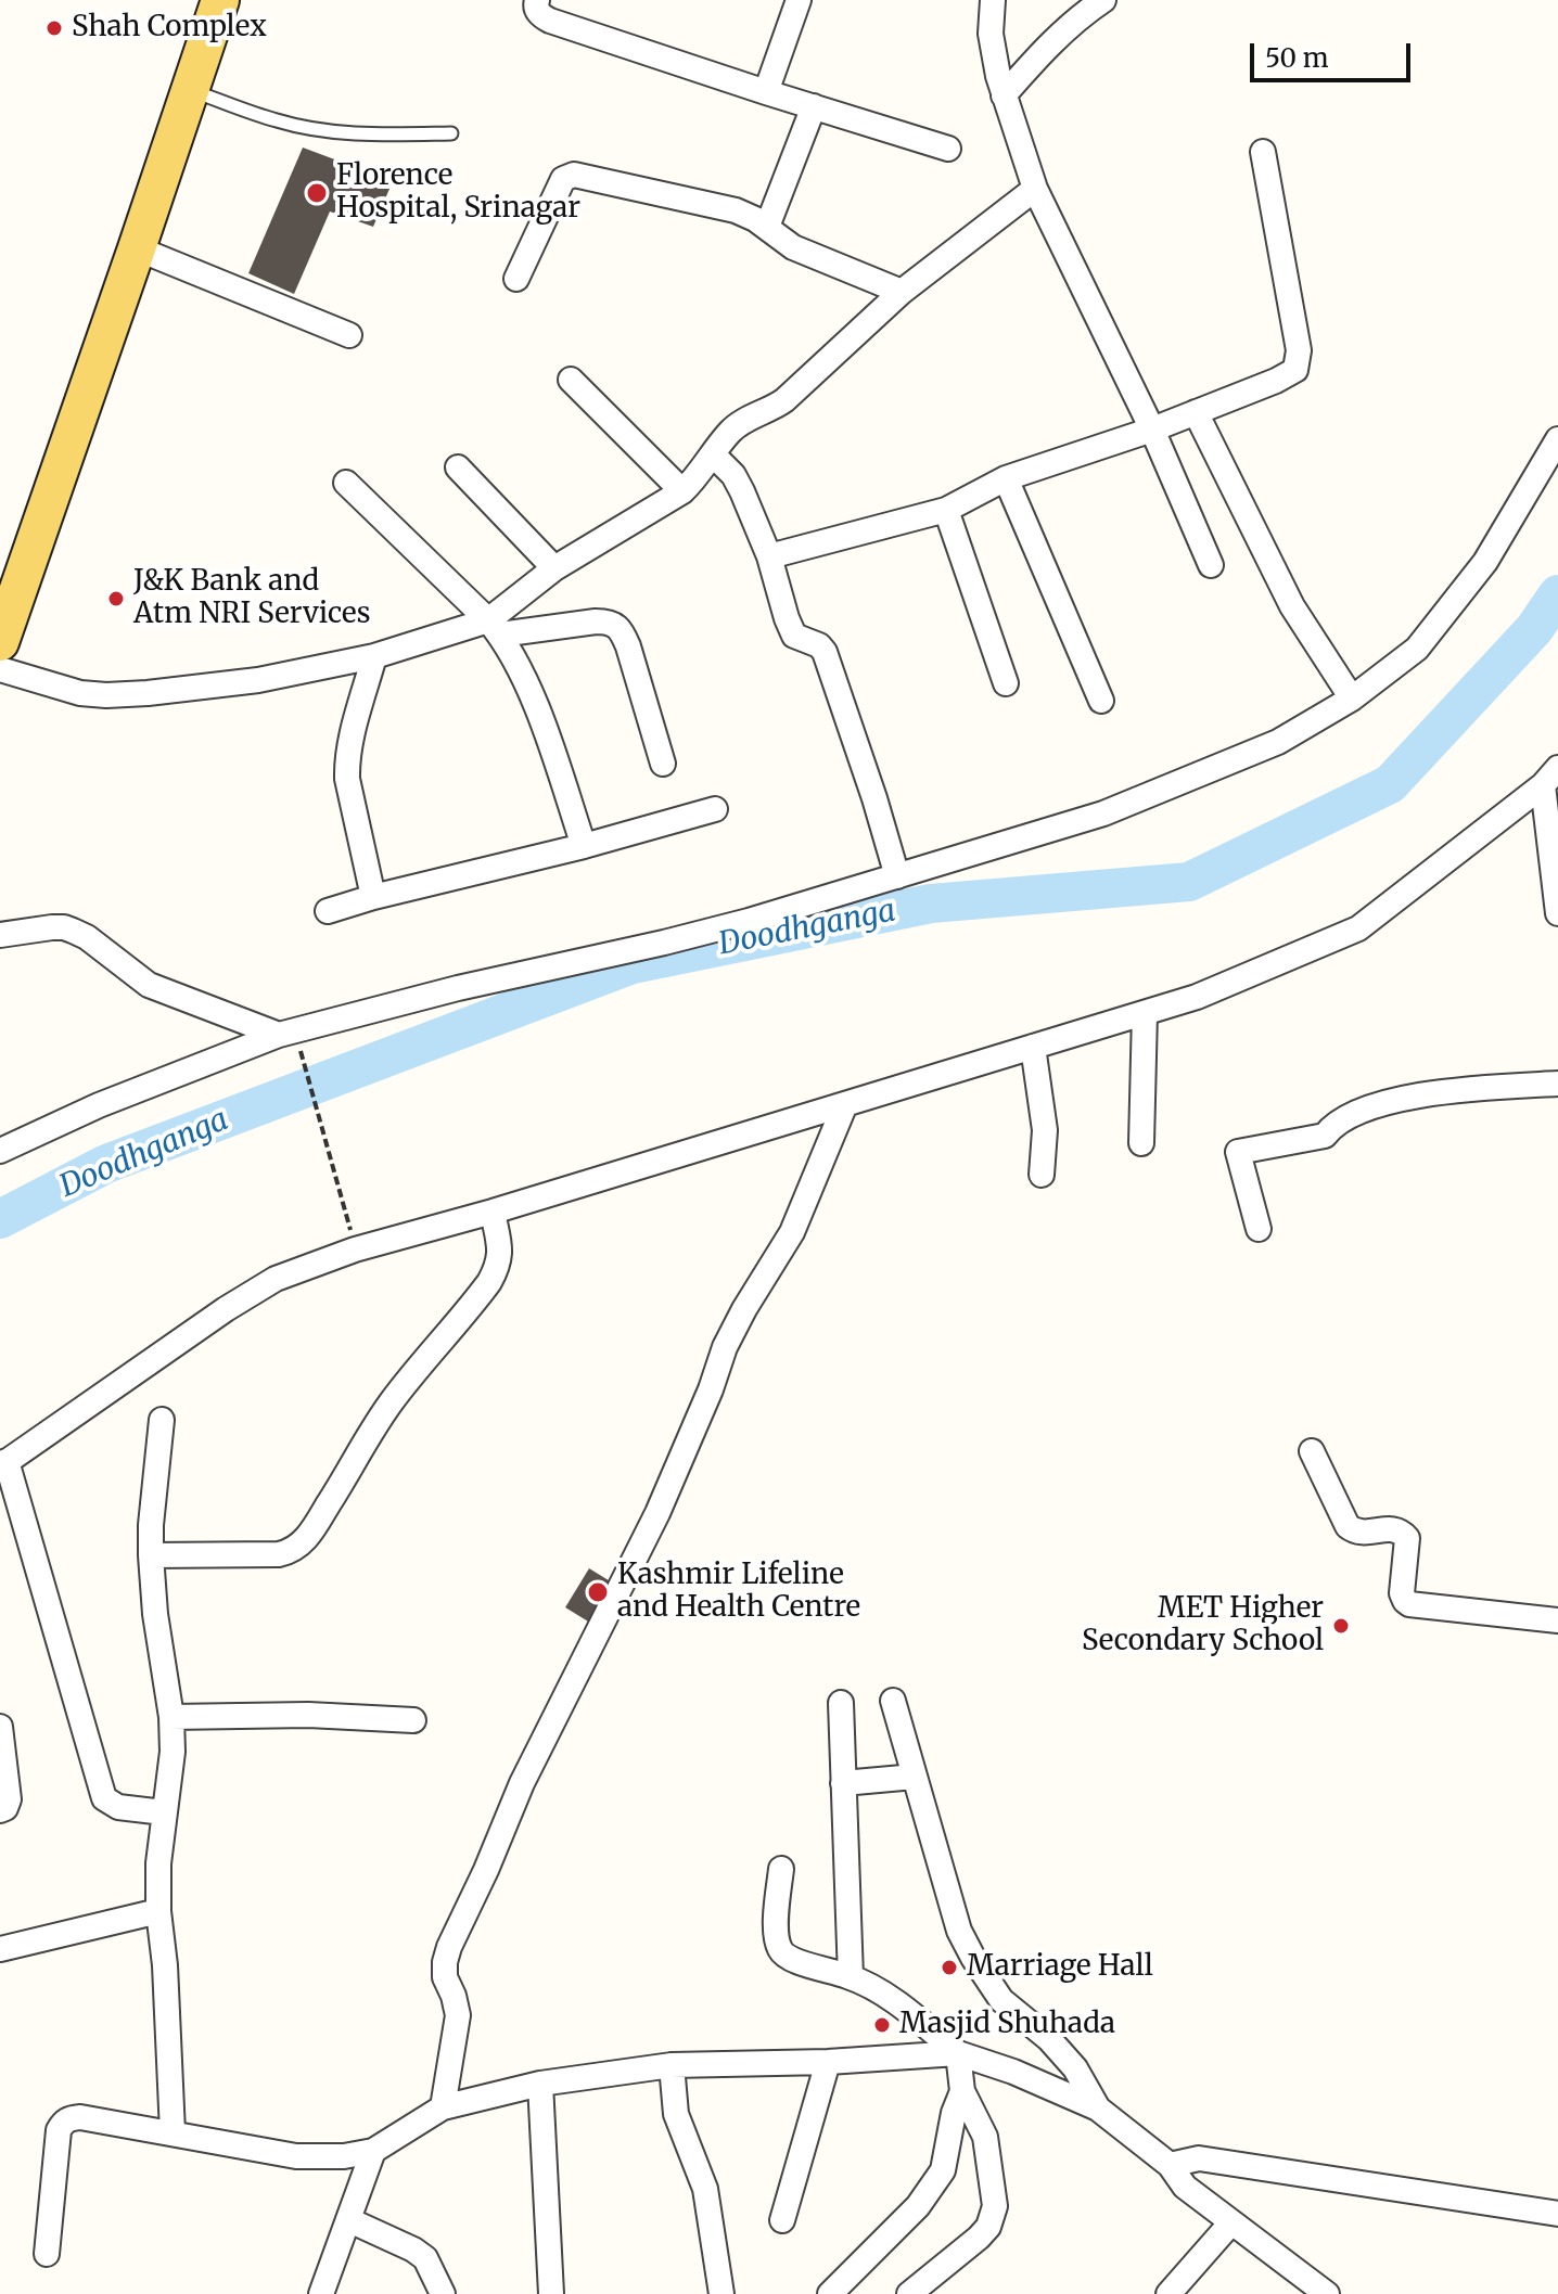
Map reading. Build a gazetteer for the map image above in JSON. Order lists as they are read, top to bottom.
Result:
{
  "water": ["Doodhganga"],
  "places": [
    "Shah Complex",
    "Florence Hospital, Srinagar",
    "J&K Bank and Atm NRI Services",
    "Kashmir Lifeline and Health Centre",
    "MET Higher Secondary School",
    "Marriage Hall",
    "Masjid Shuhada"
  ],
  "scale_bar": "50 m"
}
